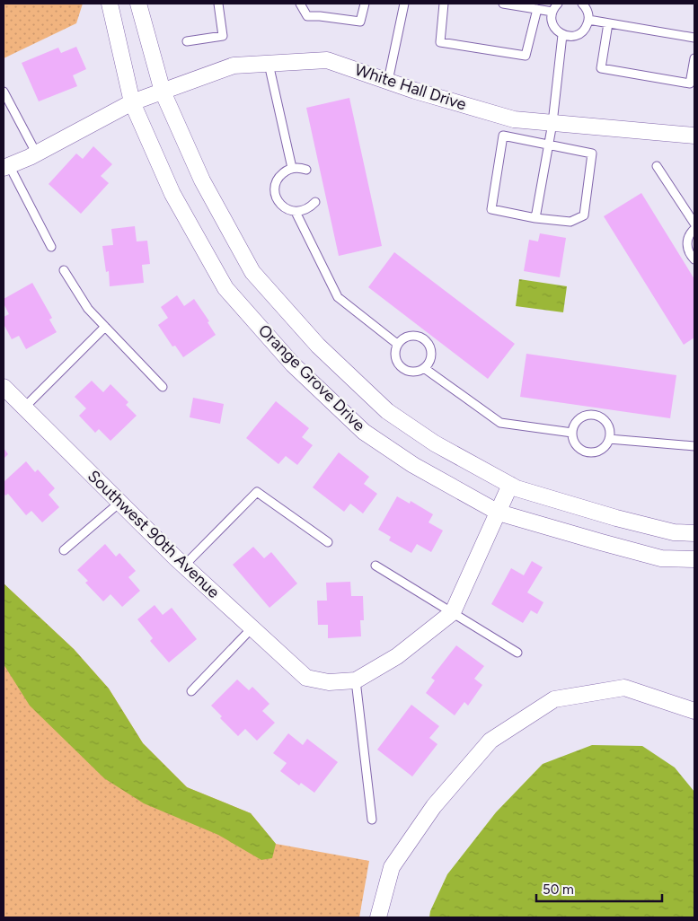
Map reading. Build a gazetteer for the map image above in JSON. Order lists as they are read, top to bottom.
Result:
{
  "streets": {
    "street": ["White Hall Drive", "Orange Grove Drive", "Southwest 90th Avenue"]
  },
  "crossings": [
    ["White Hall Drive", "Orange Grove Drive"]
  ],
  "scale_bar": "50 m"
}
